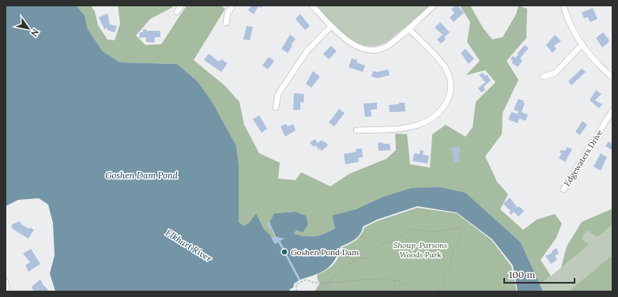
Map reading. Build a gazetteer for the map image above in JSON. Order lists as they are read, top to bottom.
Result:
{
  "streets": {
    "street": ["Edgewaters Drive"]
  },
  "water": ["Goshen Dam Pond", "Elkhart River"],
  "parks": ["Shoup-Parsons Woods Park"],
  "places": ["Goshen Pond Dam"],
  "scale_bar": "100 m",
  "north": "bottom right"
}
